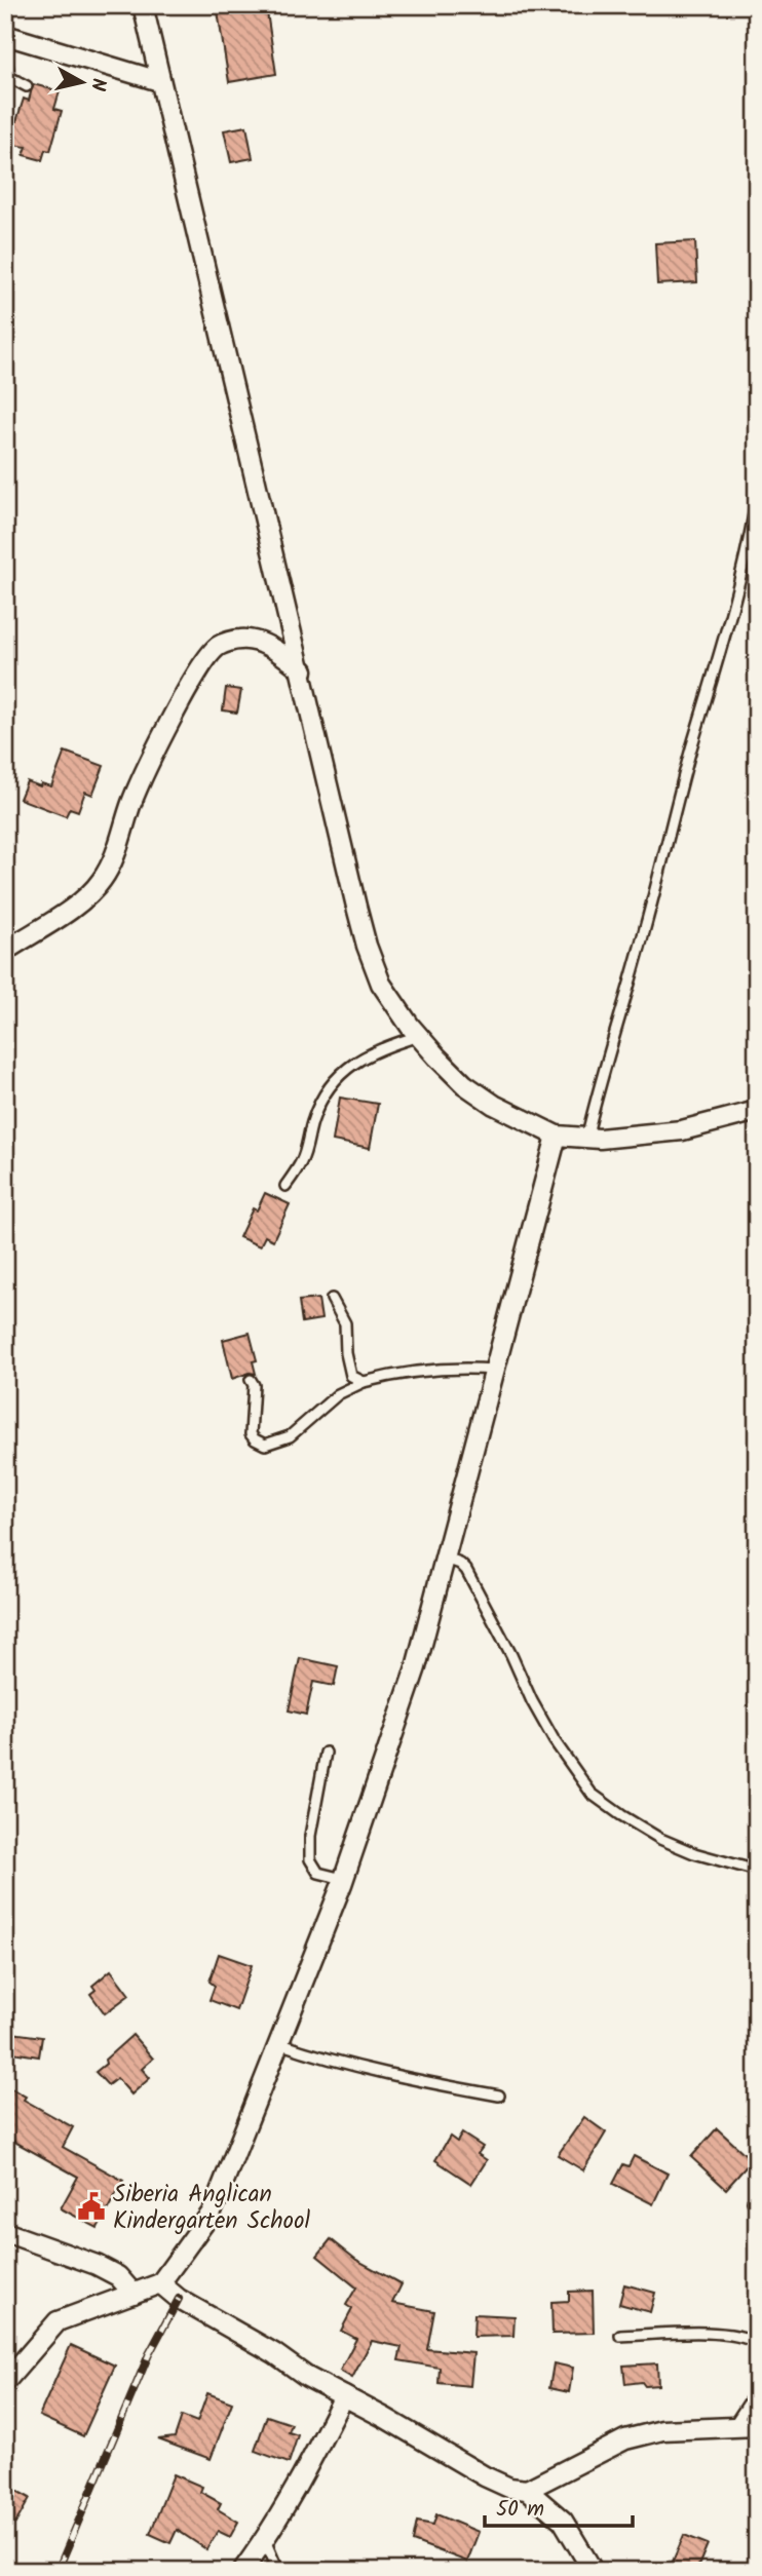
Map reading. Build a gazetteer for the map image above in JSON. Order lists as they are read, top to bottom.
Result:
{
  "places": {
    "public building": ["Siberia Anglican Kindergarten School"]
  },
  "scale_bar": "50 m",
  "north": "right"
}
